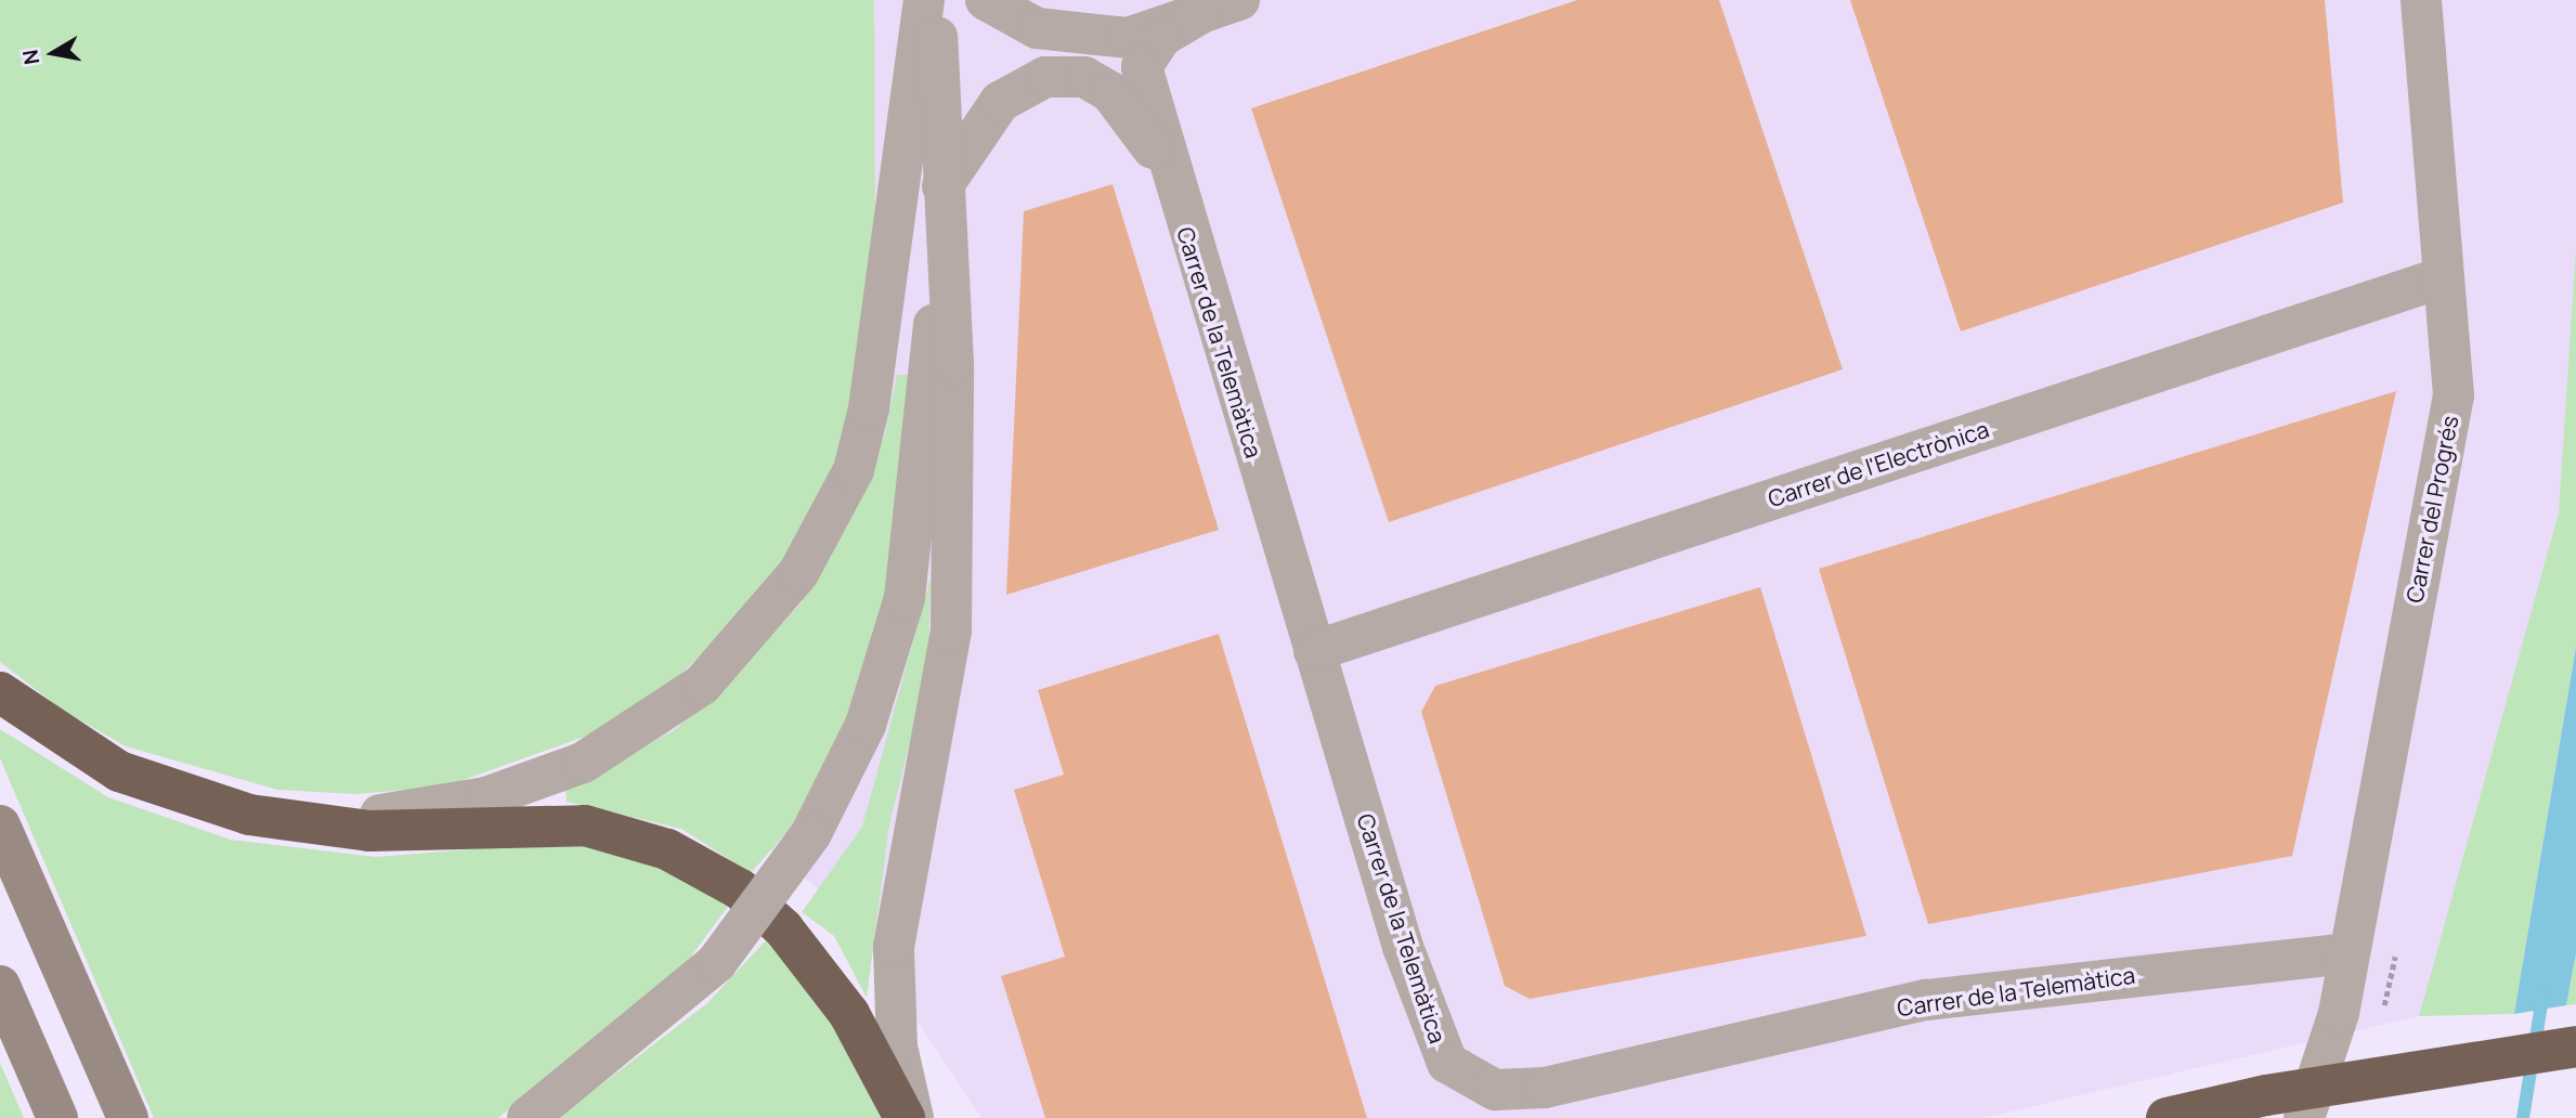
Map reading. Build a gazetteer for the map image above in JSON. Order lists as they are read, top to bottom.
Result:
{
  "streets": {
    "street": ["Carrer de la Telemàtica", "Carrer de l'Electrònica", "Carrer del Progrés"]
  },
  "crossings": [
    ["Carrer de la Telemàtica", "Carrer de l'Electrònica"],
    ["Carrer de la Telemàtica", "Carrer del Progrés"],
    ["Carrer de l'Electrònica", "Carrer del Progrés"]
  ],
  "north": "left"
}
